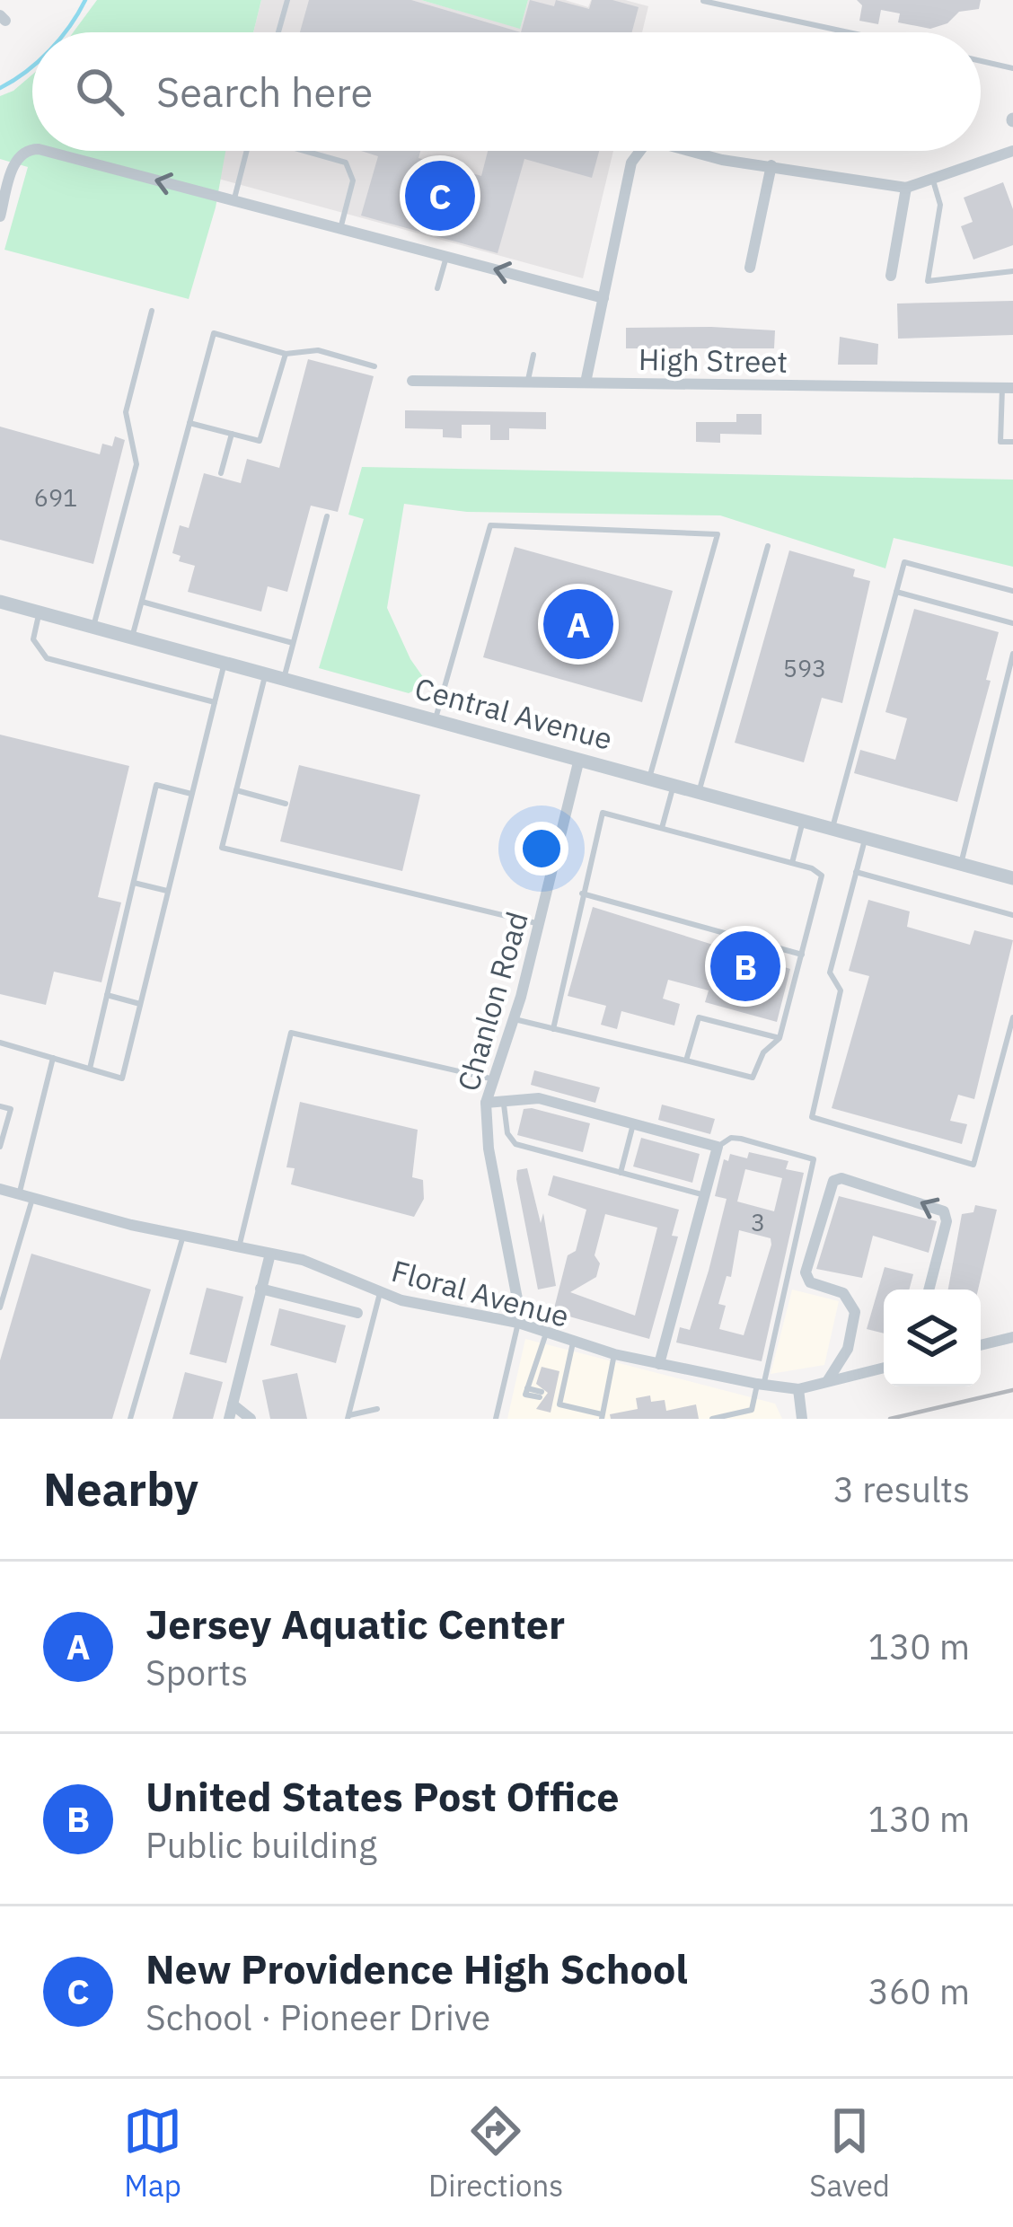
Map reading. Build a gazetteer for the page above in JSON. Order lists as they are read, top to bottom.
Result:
{
  "streets": {
    "street": [
      "High Street",
      "Central Avenue",
      "Chanlon Road",
      "Floral Avenue"
    ]
  },
  "crossings": [
    ["Central Avenue", "Chanlon Road"],
    ["Chanlon Road", "Floral Avenue"]
  ],
  "house_numbers": ["691", "593", "3"],
  "page": {
    "search": "Search here",
    "pins": ["C", "A", "B"],
    "heading": ["Nearby", "3 results"],
    "list": [
      {
        "mark": "A",
        "name": "Jersey Aquatic Center",
        "note": "Sports",
        "value": "130 m"
      },
      {
        "mark": "B",
        "name": "United States Post Office",
        "note": "Public building",
        "value": "130 m"
      },
      {
        "mark": "C",
        "name": "New Providence High School",
        "note": "School · Pioneer Drive",
        "value": "360 m"
      }
    ],
    "nav": ["Map", "Directions", "Saved"]
  }
}
